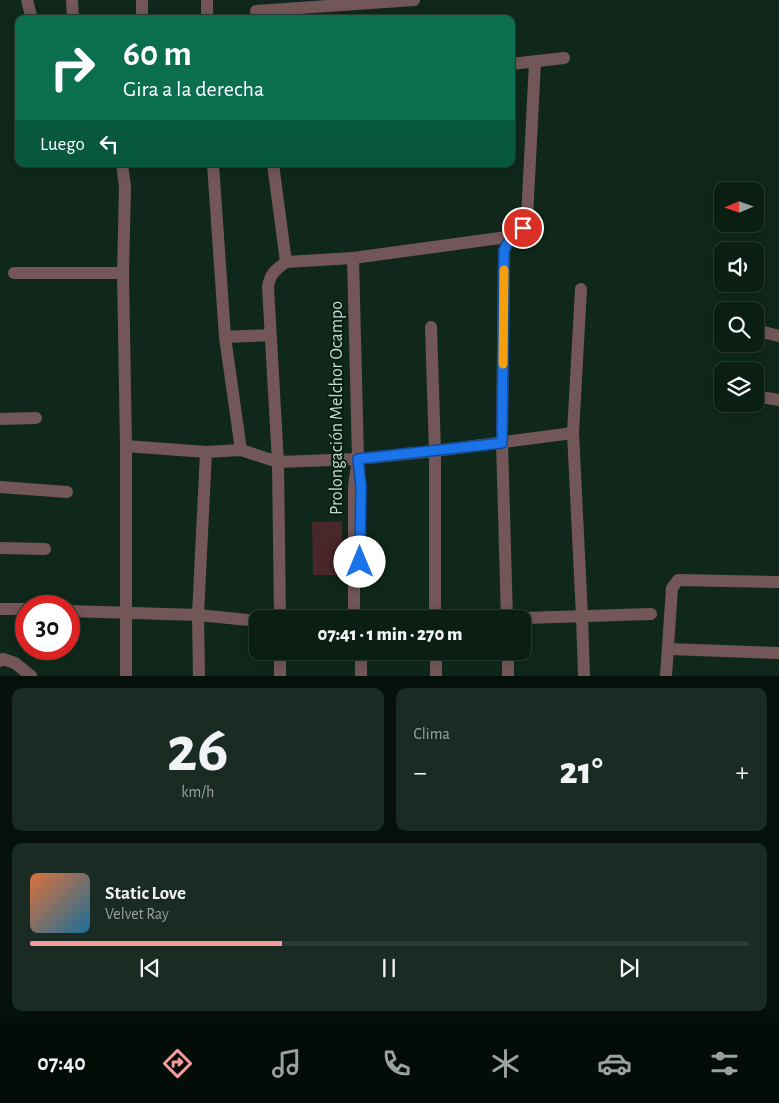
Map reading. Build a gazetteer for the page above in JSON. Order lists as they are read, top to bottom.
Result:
{
  "streets": {
    "street": ["Prolongación Melchor Ocampo"]
  },
  "north": "left",
  "page": {
    "turn": ["60 m", "Gira a la derecha"],
    "then": "Luego",
    "limit": "30",
    "trip": "07:41 · 1 min · 270 m",
    "tile": [
      ["26", "km/h"],
      "Clima"
    ],
    "heat": ["−", "21°", "+"],
    "song": ["Static Love", "Velvet Ray"],
    "tabs": "07:40"
  }
}
